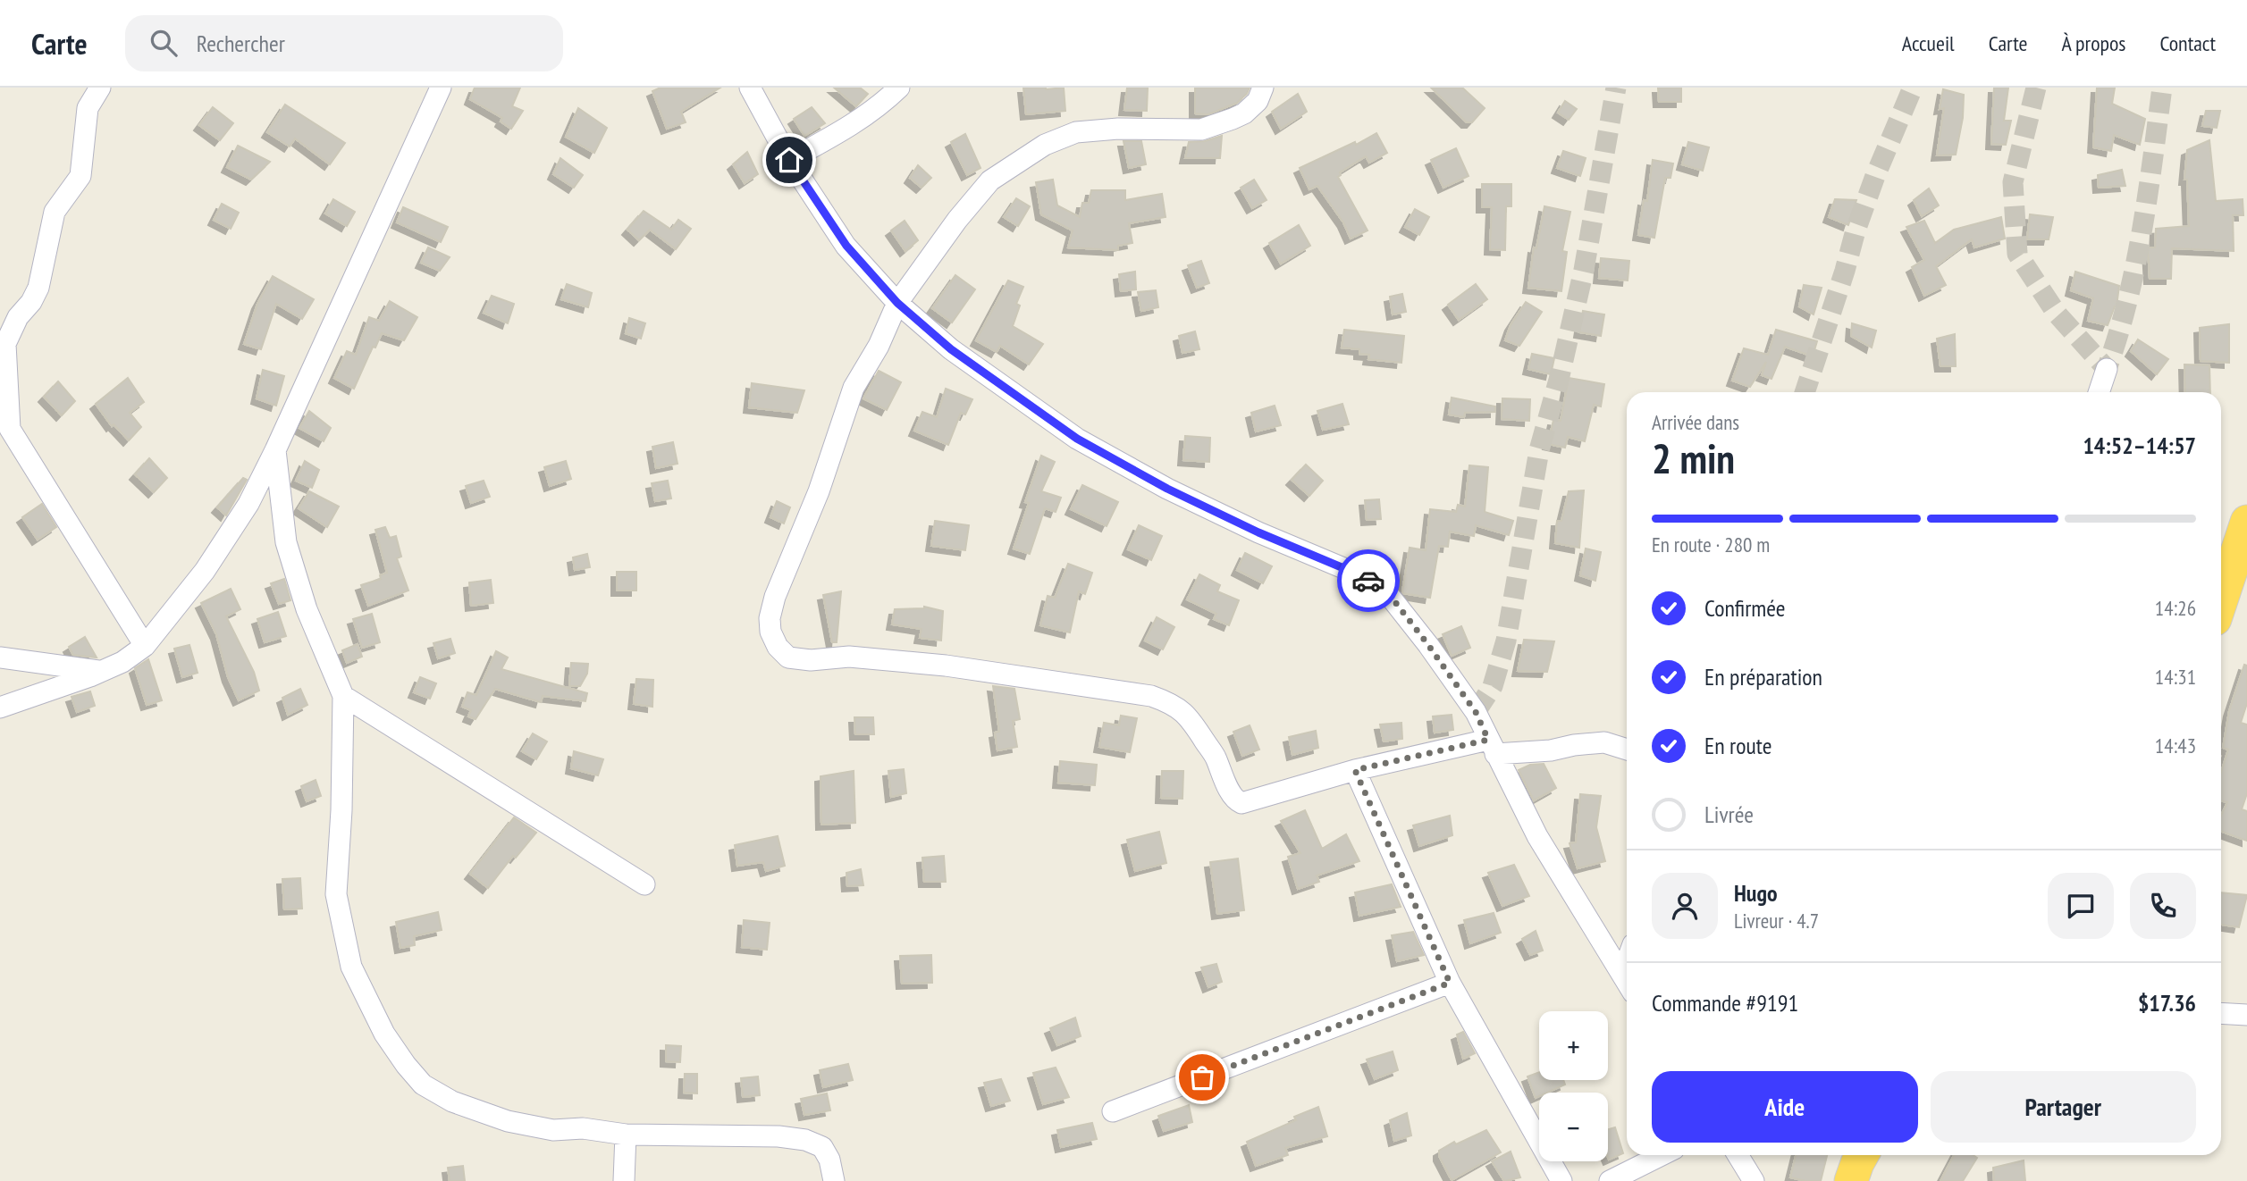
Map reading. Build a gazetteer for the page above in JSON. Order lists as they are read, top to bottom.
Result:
{
  "page": {
    "header": "Carte",
    "search": "Rechercher",
    "nav": [
      "Accueil",
      "Carte",
      "À propos",
      "Contact"
    ],
    "heading": ["2 min", "Arrivée dans", "14:52–14:57"],
    "panel": [
      "Hugo",
      "Livreur · 4.7",
      "Commande #9191",
      "$17.36"
    ],
    "bar": "En route · 280 m",
    "list": [
      ["Confirmée", "14:26"],
      ["En préparation", "14:31"],
      ["En route", "14:43"],
      "Livrée"
    ],
    "map_buttons": ["+", "−"],
    "buttons": ["Aide", "Partager"]
  }
}
